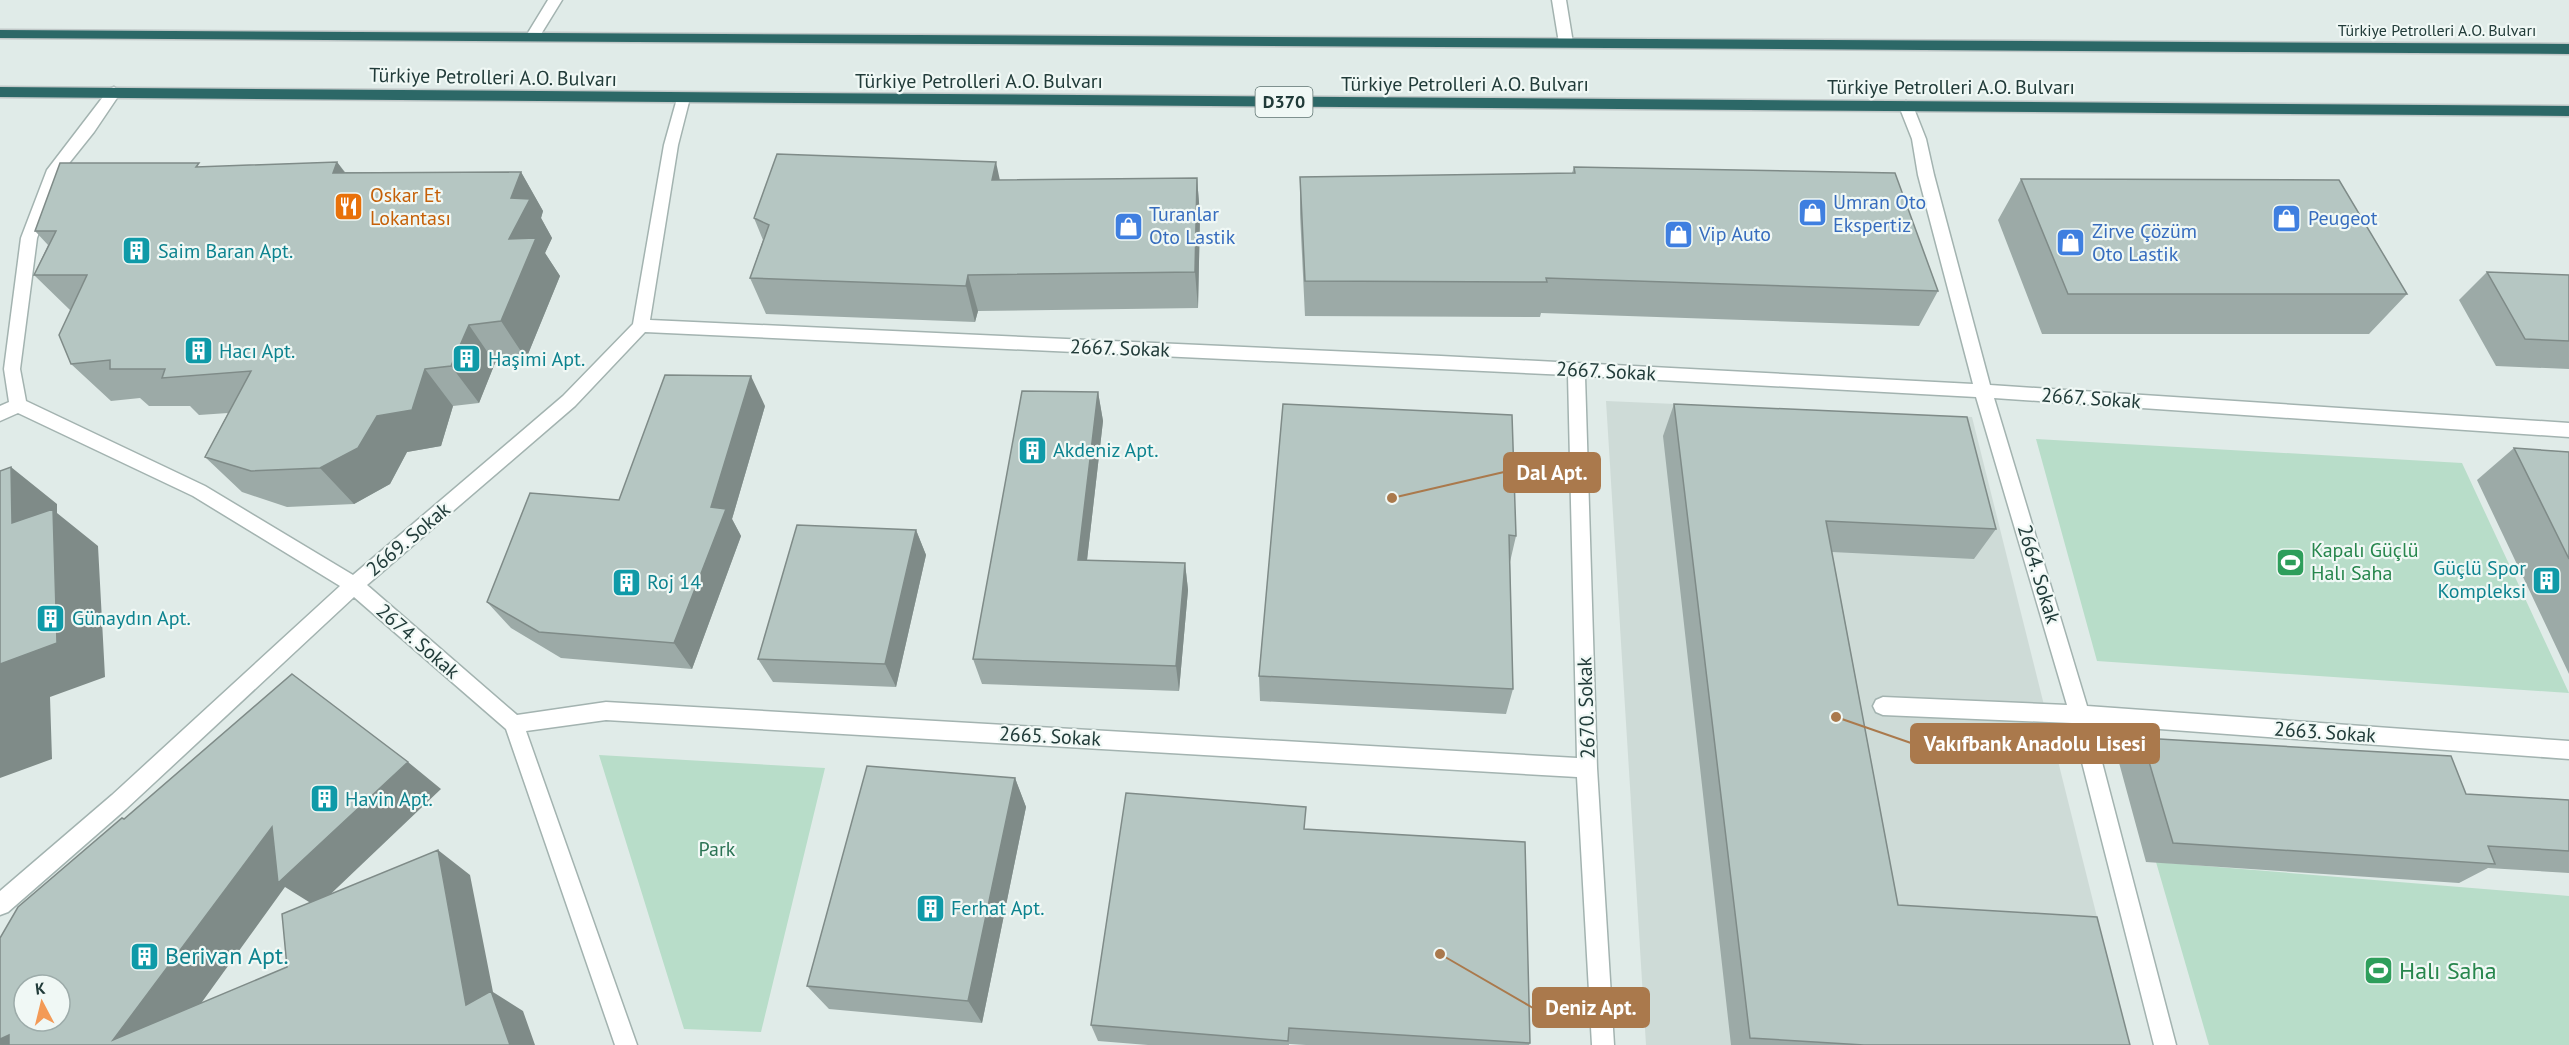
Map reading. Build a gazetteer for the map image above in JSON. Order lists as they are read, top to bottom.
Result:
{
  "streets": {
    "highway": ["Türkiye Petrolleri A.O. Bulvarı", "D370"],
    "street": [
      "2667. Sokak",
      "2669. Sokak",
      "2664. Sokak",
      "2674. Sokak",
      "2670. Sokak",
      "2663. Sokak",
      "2665. Sokak"
    ]
  },
  "crossings": [
    ["Türkiye Petrolleri A.O. Bulvarı", "2664. Sokak"],
    ["2667. Sokak", "2669. Sokak"],
    ["2667. Sokak", "2664. Sokak"],
    ["2667. Sokak", "2670. Sokak"],
    ["2669. Sokak", "2674. Sokak"],
    ["2664. Sokak", "2663. Sokak"],
    ["2674. Sokak", "2665. Sokak"],
    ["2670. Sokak", "2665. Sokak"]
  ],
  "parks": ["Park"],
  "places": {
    "restaurant": ["Oskar Et Lokantası"],
    "shop": [
      "Umran Oto Ekspertiz",
      "Peugeot",
      "Turanlar Oto Lastik",
      "Vip Auto",
      "Zirve Çözüm Oto Lastik"
    ],
    "building": [
      "Saim Baran Apt.",
      "Hacı Apt.",
      "Haşimi Apt.",
      "Akdeniz Apt.",
      "Güçlü Spor Kompleksi",
      "Roj 14",
      "Günaydın Apt.",
      "Havin Apt.",
      "Ferhat Apt.",
      "Berivan Apt."
    ],
    "other": ["Dal Apt.", "Vakıfbank Anadolu Lisesi", "Deniz Apt."],
    "sports": ["Kapalı Güçlü Halı Saha", "Halı Saha"]
  },
  "north": "top"
}
